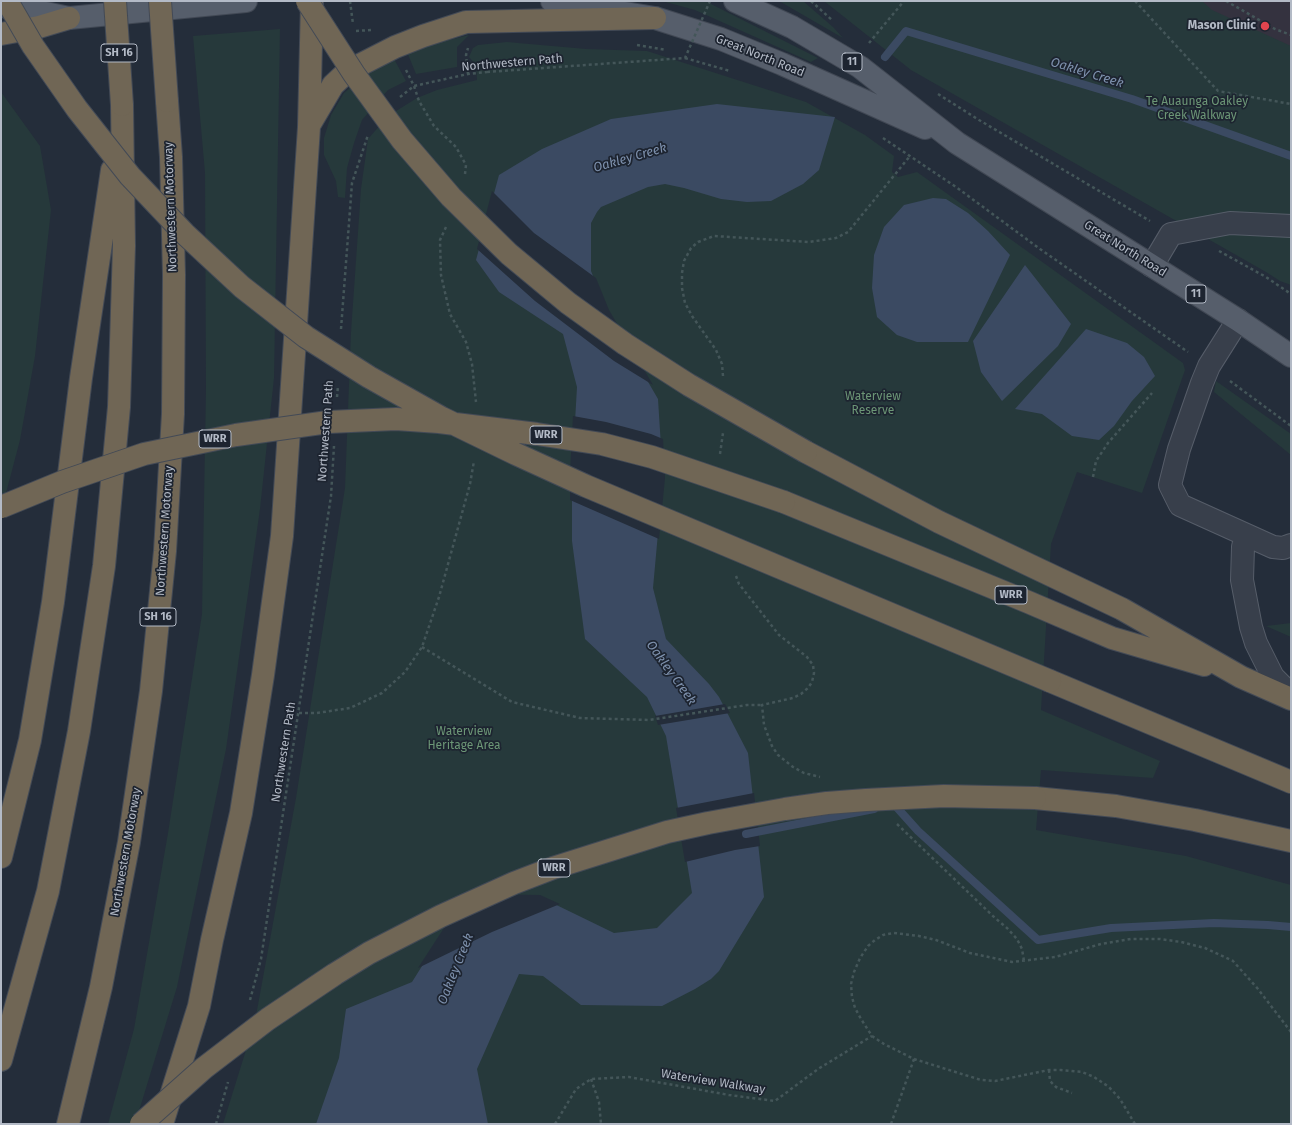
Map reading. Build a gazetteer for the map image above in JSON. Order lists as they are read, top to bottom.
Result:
{
  "streets": {
    "highway": ["SH 16", "Northwestern Motorway", "WRR"],
    "main road": ["Great North Road", "11"],
    "path": ["Northwestern Path", "Waterview Walkway"]
  },
  "water": ["Oakley Creek"],
  "parks": ["Te Auaunga Oakley Creek Walkway", "Waterview Reserve", "Waterview Heritage Area"],
  "places": ["Mason Clinic"]
}
